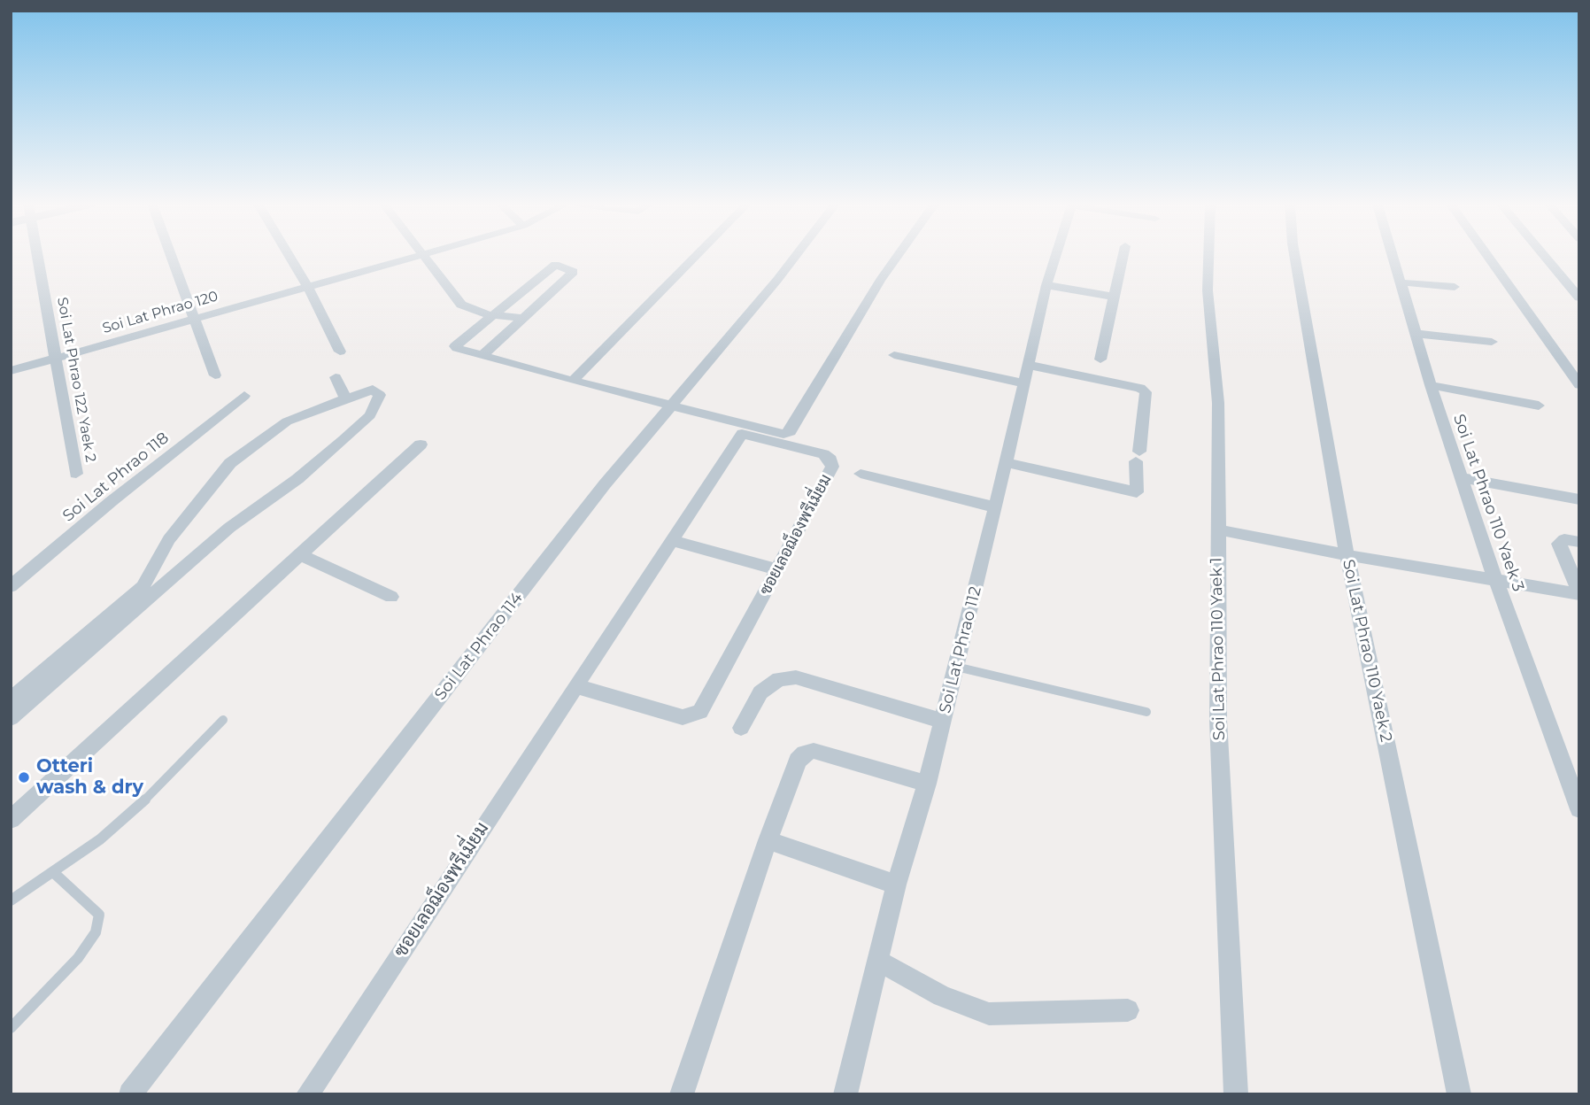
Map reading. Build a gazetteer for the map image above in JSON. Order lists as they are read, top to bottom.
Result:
{
  "streets": {
    "street": [
      "Soi Lat Phrao 120",
      "Soi Lat Phrao 122 Yaek 2",
      "Soi Lat Phrao 118",
      "Soi Lat Phrao 110 Yaek 3",
      "ซอยเลอฌ็องพรีเมี่ยม",
      "Soi Lat Phrao 114",
      "Soi Lat Phrao 110 Yaek 1",
      "Soi Lat Phrao 112",
      "Soi Lat Phrao 110 Yaek 2"
    ]
  },
  "crossings": [
    ["Soi Lat Phrao 120", "Soi Lat Phrao 122 Yaek 2"]
  ],
  "places": ["Otteri wash & dry"]
}
